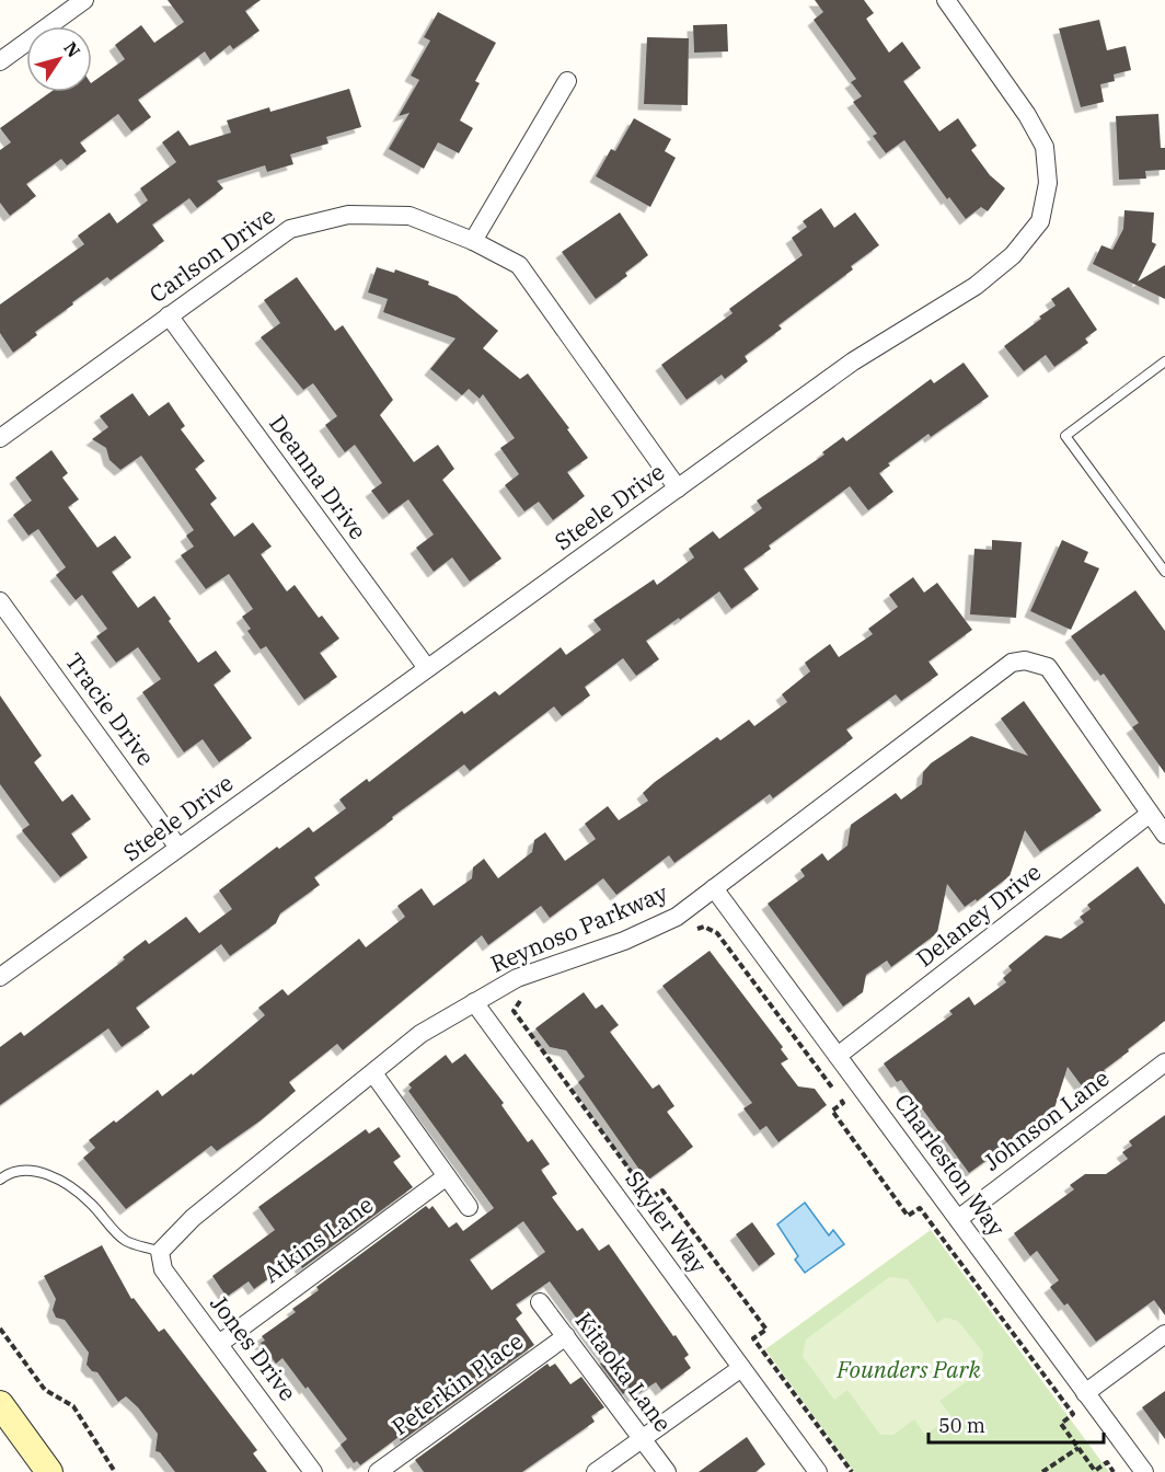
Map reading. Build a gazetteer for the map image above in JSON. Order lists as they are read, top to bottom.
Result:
{
  "streets": {
    "street": [
      "Carlson Drive",
      "Deanna Drive",
      "Steele Drive",
      "Tracie Drive",
      "Delaney Drive",
      "Reynoso Parkway",
      "Johnson Lane",
      "Charleston Way",
      "Skyler Way",
      "Atkins Lane",
      "Jones Drive",
      "Kitaoka Lane",
      "Peterkin Place"
    ]
  },
  "crossings": [
    ["Carlson Drive", "Deanna Drive"],
    ["Carlson Drive", "Steele Drive"],
    ["Deanna Drive", "Steele Drive"],
    ["Steele Drive", "Tracie Drive"],
    ["Delaney Drive", "Reynoso Parkway"],
    ["Delaney Drive", "Charleston Way"],
    ["Reynoso Parkway", "Charleston Way"],
    ["Reynoso Parkway", "Skyler Way"],
    ["Reynoso Parkway", "Jones Drive"],
    ["Johnson Lane", "Charleston Way"],
    ["Atkins Lane", "Jones Drive"],
    ["Kitaoka Lane", "Peterkin Place"]
  ],
  "parks": ["Founders Park"],
  "scale_bar": "50 m",
  "north": "top right"
}
